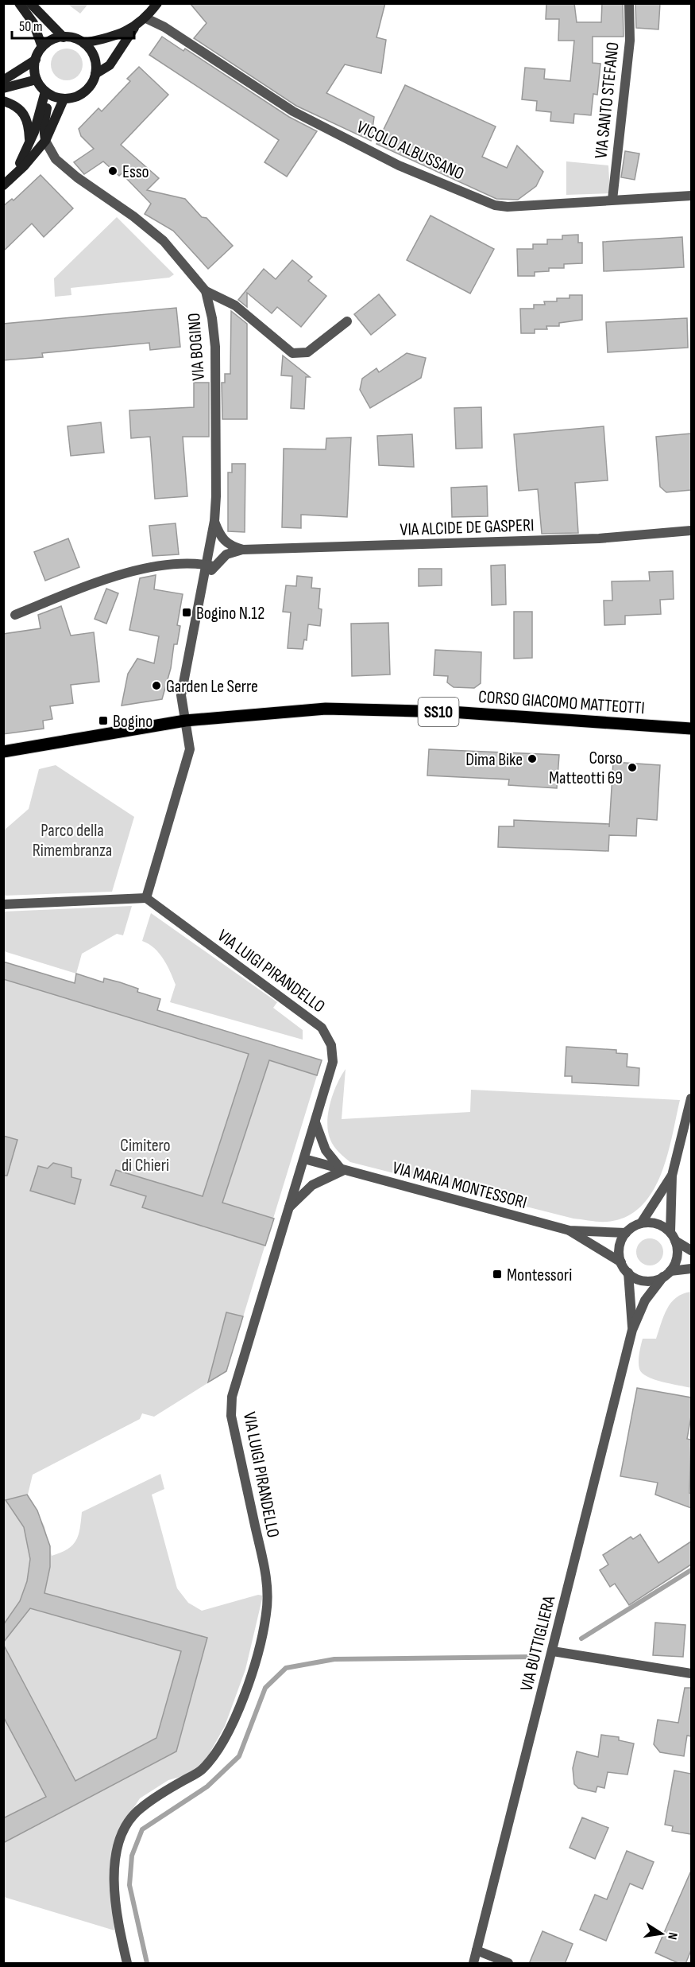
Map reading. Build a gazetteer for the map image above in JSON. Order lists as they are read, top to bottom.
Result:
{
  "streets": {
    "main road": ["CORSO GIACOMO MATTEOTTI", "SS10"],
    "street": [
      "VIA SANTO STEFANO",
      "VICOLO ALBUSSANO",
      "VIA BOGINO",
      "VIA ALCIDE DE GASPERI",
      "VIA LUIGI PIRANDELLO",
      "VIA MARIA MONTESSORI",
      "VIA BUTTIGLIERA"
    ]
  },
  "crossings": [
    ["VIA SANTO STEFANO", "VICOLO ALBUSSANO"],
    ["VIA BOGINO", "VIA ALCIDE DE GASPERI"],
    ["VIA ALCIDE DE GASPERI", "CORSO GIACOMO MATTEOTTI"],
    ["VIA LUIGI PIRANDELLO", "VIA MARIA MONTESSORI"],
    ["VIA MARIA MONTESSORI", "VIA BUTTIGLIERA"]
  ],
  "parks": ["Parco della Rimembranza", "Cimitero di Chieri"],
  "places": {
    "other": [
      "Esso",
      "Garden Le Serre",
      "Dima Bike",
      "Corso Matteotti 69"
    ],
    "transit": ["Bogino N.12", "Bogino", "Montessori"]
  },
  "scale_bar": "50 m",
  "north": "right"
}
